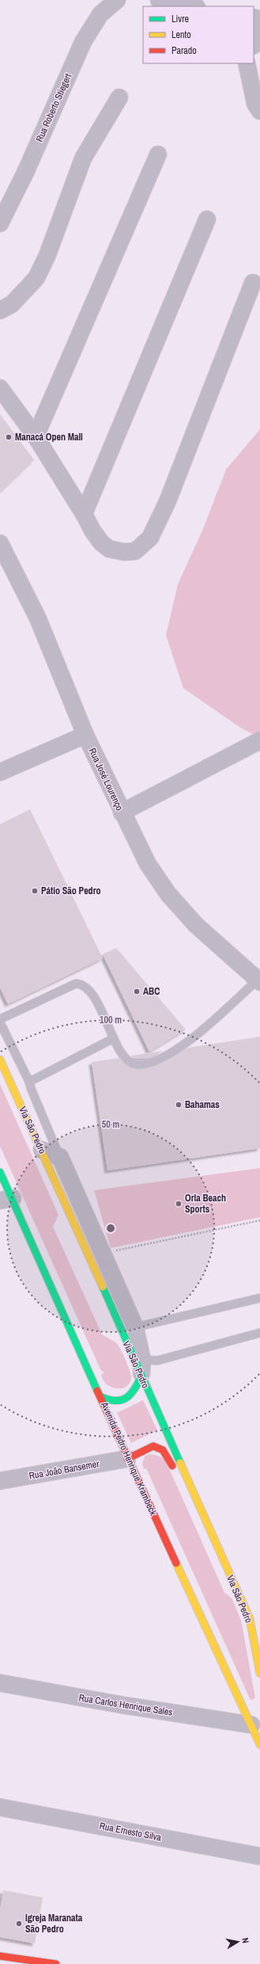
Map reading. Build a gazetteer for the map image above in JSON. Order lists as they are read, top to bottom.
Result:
{
  "streets": {
    "main road": ["Via São Pedro", "Avenida Pedro Henrique Krambeck"],
    "street": [
      "Rua Roberto Stiegert",
      "Rua José Lourenço",
      "Rua João Bansemer",
      "Rua Carlos Henrique Sales",
      "Rua Ernesto Silva"
    ]
  },
  "crossings": [
    ["Avenida Pedro Henrique Krambeck", "Rua João Bansemer"],
    ["Avenida Pedro Henrique Krambeck", "Rua Carlos Henrique Sales"]
  ],
  "places": [
    "Manacá Open Mall",
    "Pátio São Pedro",
    "ABC",
    "Bahamas",
    "Orla Beach Sports",
    "Igreja Maranata São Pedro"
  ],
  "legend": ["Livre", "Lento", "Parado"],
  "north": "right",
  "rings": ["100 m", "50 m"]
}
